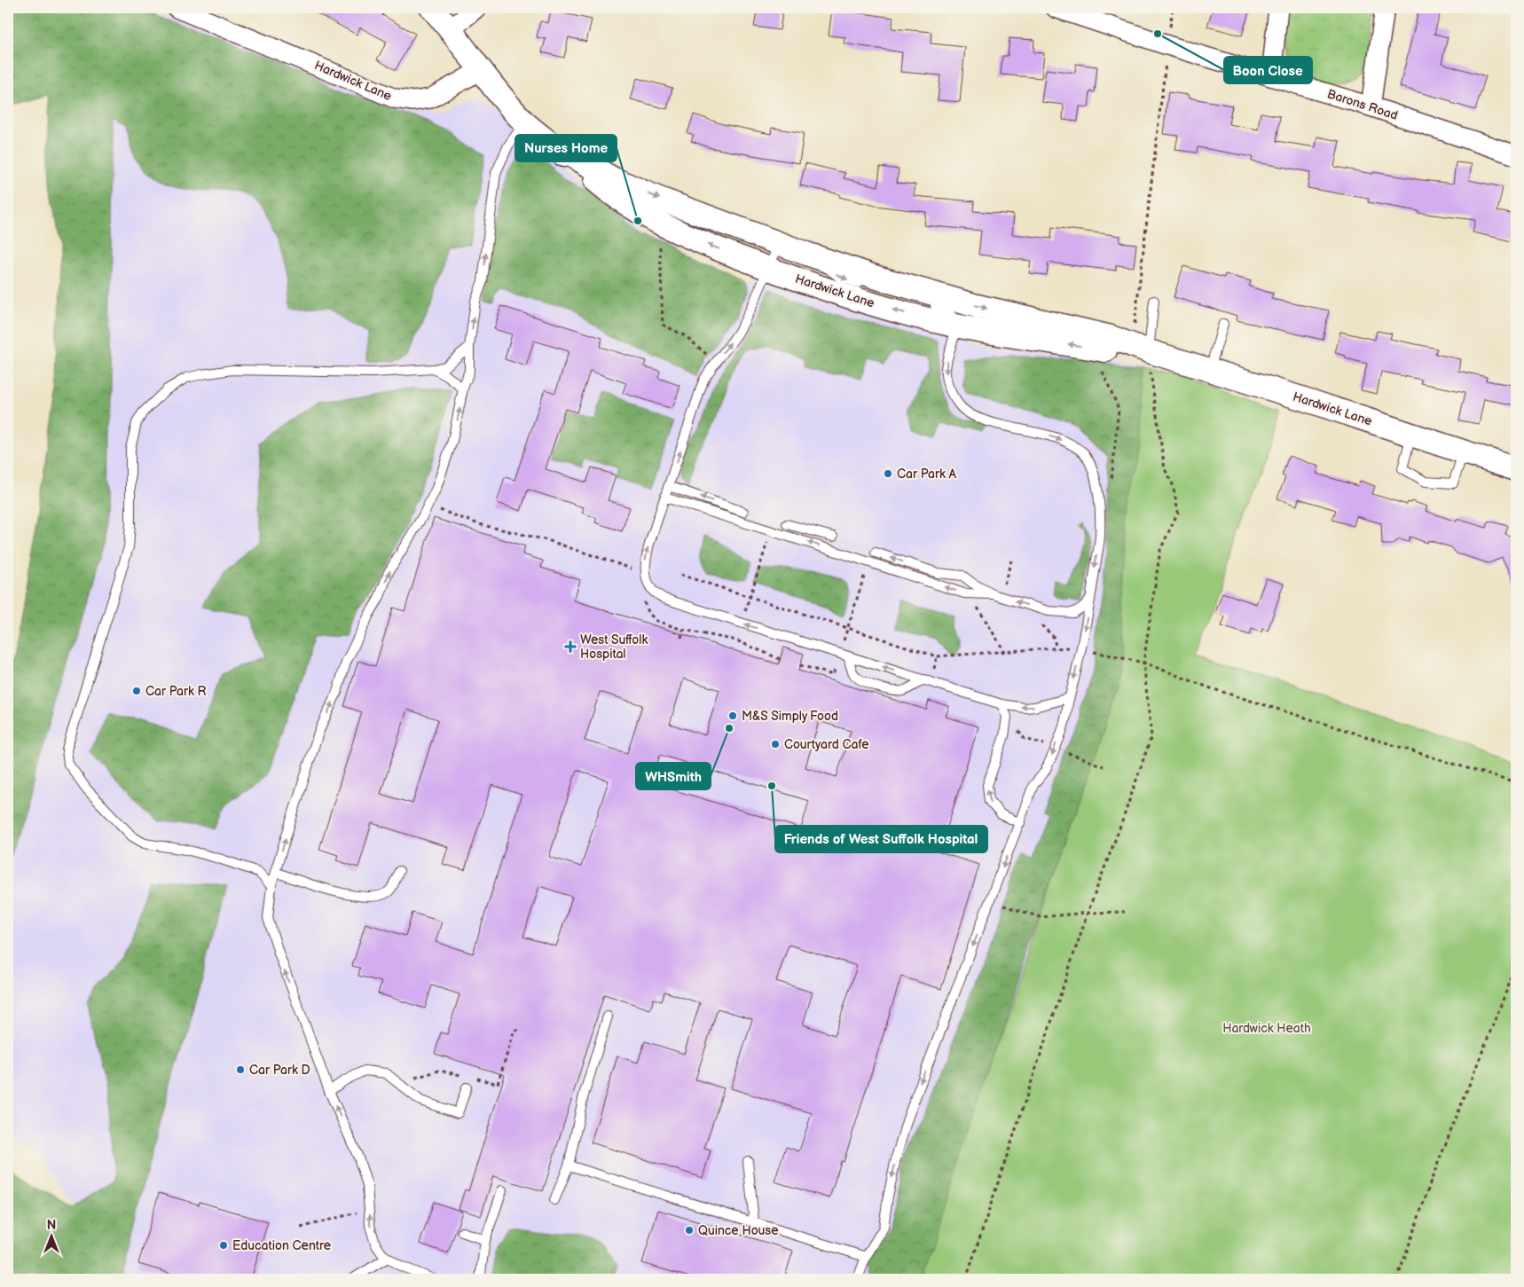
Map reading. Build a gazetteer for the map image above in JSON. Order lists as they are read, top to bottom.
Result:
{
  "streets": {
    "street": ["Hardwick Lane", "Barons Road"]
  },
  "parks": ["Hardwick Heath"],
  "places": {
    "other": [
      "Boon Close",
      "Nurses Home",
      "Car Park A",
      "Car Park R",
      "M&S Simply Food",
      "WHSmith",
      "Courtyard Cafe",
      "Friends of West Suffolk Hospital",
      "Car Park D",
      "Quince House",
      "Education Centre"
    ],
    "health": ["West Suffolk Hospital"]
  },
  "north": "top"
}
